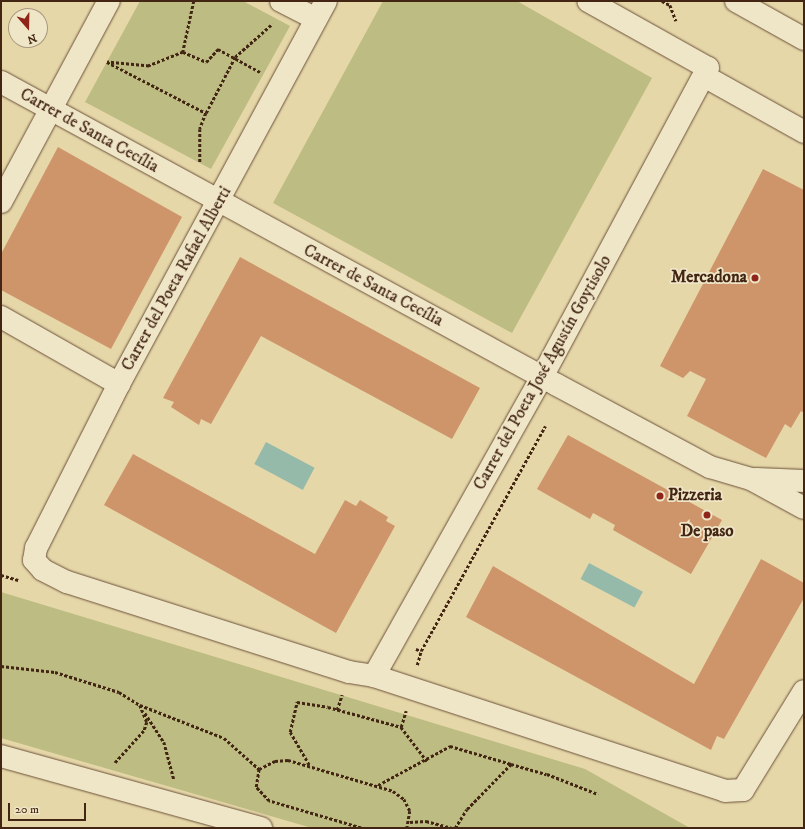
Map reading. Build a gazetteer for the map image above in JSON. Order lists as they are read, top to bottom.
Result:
{
  "streets": {
    "street": ["Carrer de Santa Cecília", "Carrer del Poeta Rafael Alberti", "Carrer del Poeta José Agustín Goytisolo"]
  },
  "crossings": [
    ["Carrer de Santa Cecília", "Carrer del Poeta Rafael Alberti"],
    ["Carrer de Santa Cecília", "Carrer del Poeta José Agustín Goytisolo"],
    ["Carrer del Poeta Rafael Alberti", "Carrer del Poeta José Agustín Goytisolo"]
  ],
  "places": ["Mercadona", "Pizzeria", "De paso"],
  "scale_bar": "20 m",
  "north": "bottom"
}
